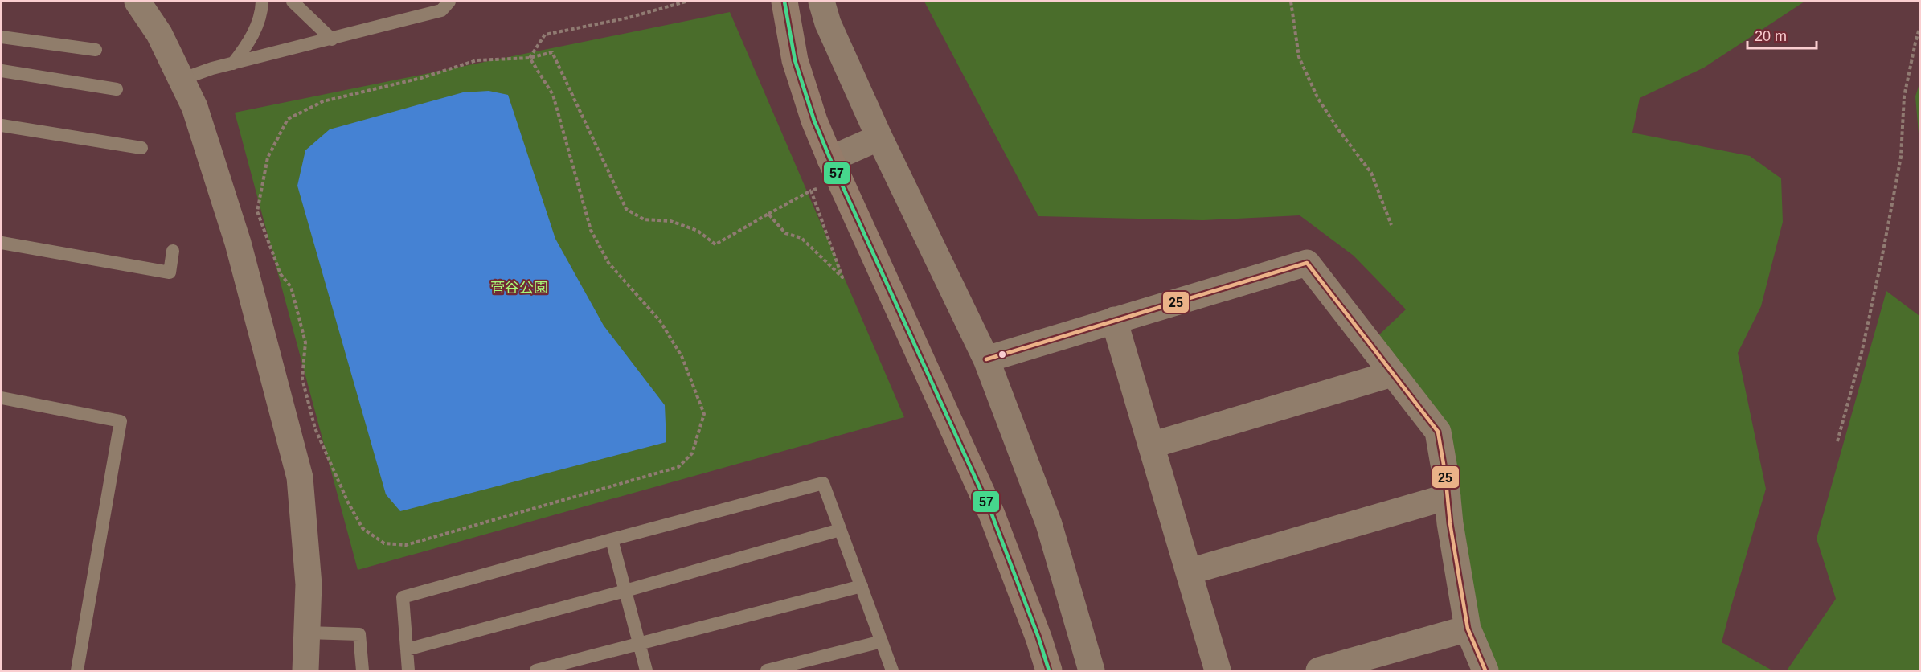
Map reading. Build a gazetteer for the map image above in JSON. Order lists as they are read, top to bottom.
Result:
{
  "parks": ["菅谷公園"],
  "lines": ["transit line 57", "transit line 25"],
  "scale_bar": "20 m"
}
